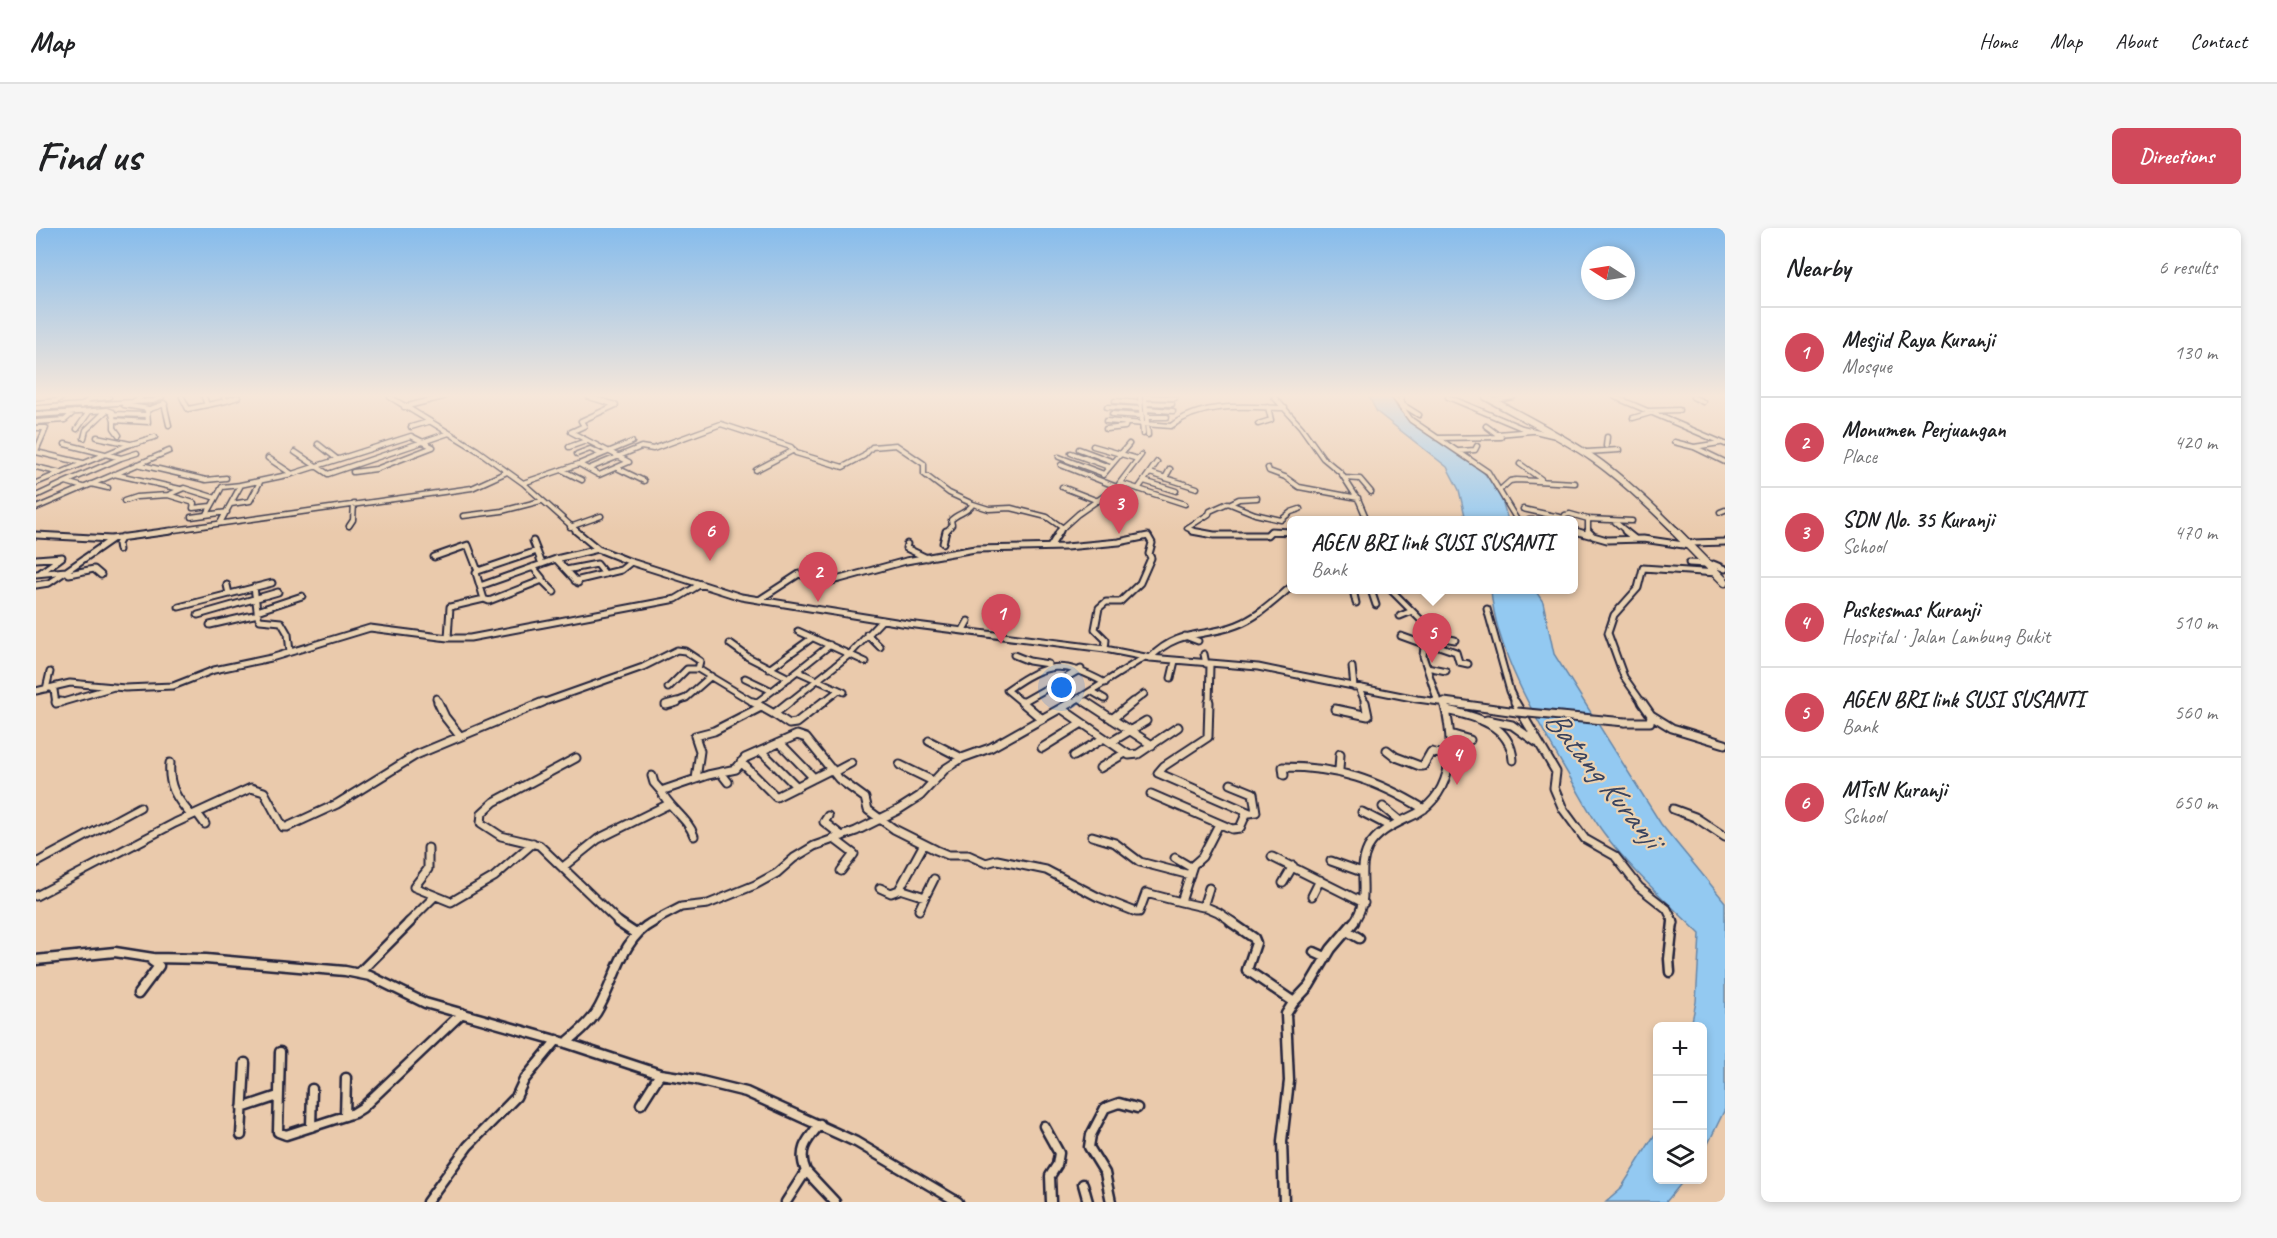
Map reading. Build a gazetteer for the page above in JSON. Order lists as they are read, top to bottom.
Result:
{
  "water": ["Batang Kuranji"],
  "north": "left",
  "page": {
    "header": "Map",
    "nav": [
      "Home",
      "Map",
      "About",
      "Contact"
    ],
    "buttons": "Directions",
    "title": "Find us",
    "heading": ["Nearby", "6 results"],
    "list": [
      {
        "mark": "1",
        "name": "Mesjid Raya Kuranji",
        "note": "Mosque",
        "value": "130 m"
      },
      {
        "mark": "2",
        "name": "Monumen Perjuangan",
        "note": "Place",
        "value": "420 m"
      },
      {
        "mark": "3",
        "name": "SDN No. 35 Kuranji",
        "note": "School",
        "value": "470 m"
      },
      {
        "mark": "4",
        "name": "Puskesmas Kuranji",
        "note": "Hospital · Jalan Lambung Bukit",
        "value": "510 m"
      },
      {
        "mark": "5",
        "name": "AGEN BRI link SUSI SUSANTI",
        "note": "Bank",
        "value": "560 m"
      },
      {
        "mark": "6",
        "name": "MTsN Kuranji",
        "note": "School",
        "value": "650 m"
      }
    ],
    "pins": [
      "3",
      "6",
      "2",
      "1",
      "5",
      "4"
    ],
    "popup": ["AGEN BRI link SUSI SUSANTI", "Bank"],
    "map_buttons": ["+", "−"]
  }
}
